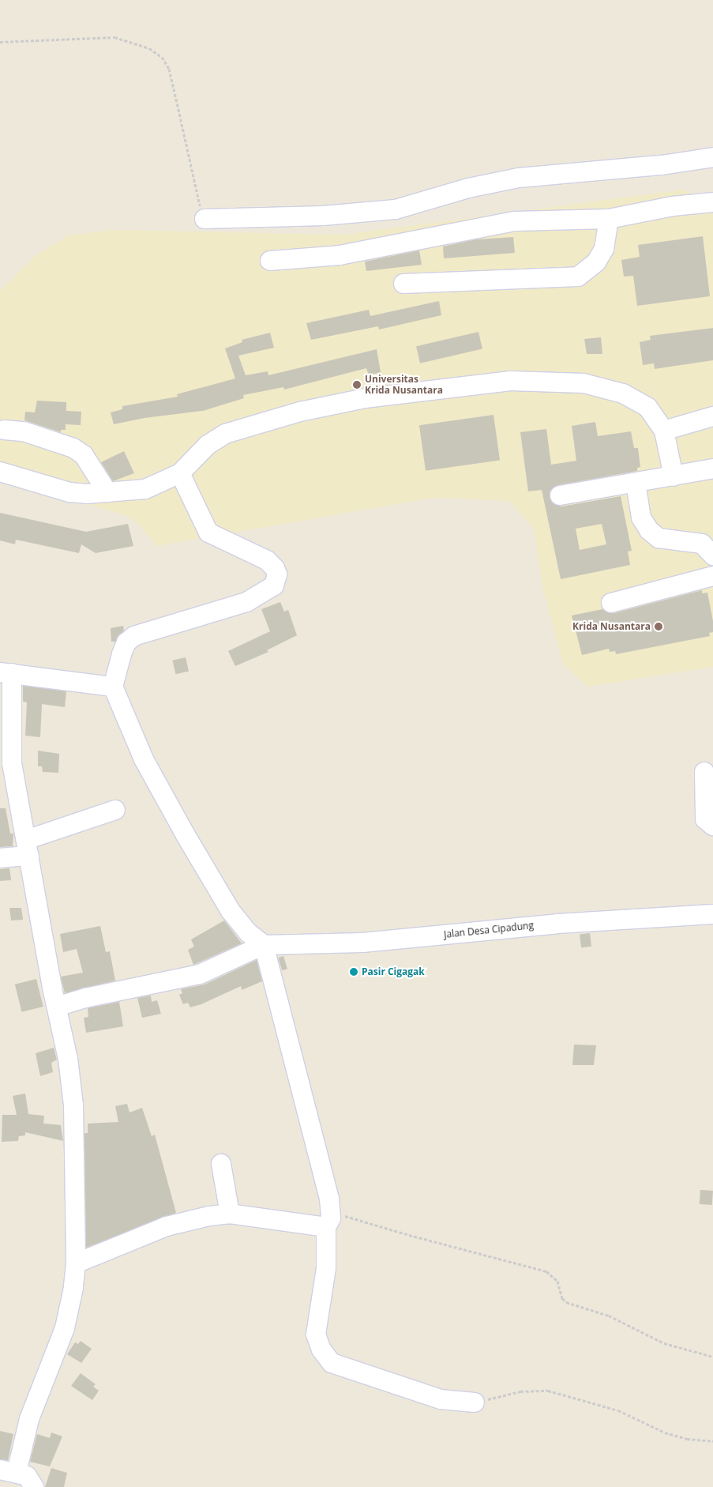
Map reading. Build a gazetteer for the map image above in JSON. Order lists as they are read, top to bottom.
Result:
{
  "streets": {
    "street": ["Jalan Desa Cipadung"]
  },
  "places": ["Universitas Krida Nusantara", "Krida Nusantara", "Pasir Cigagak"]
}
